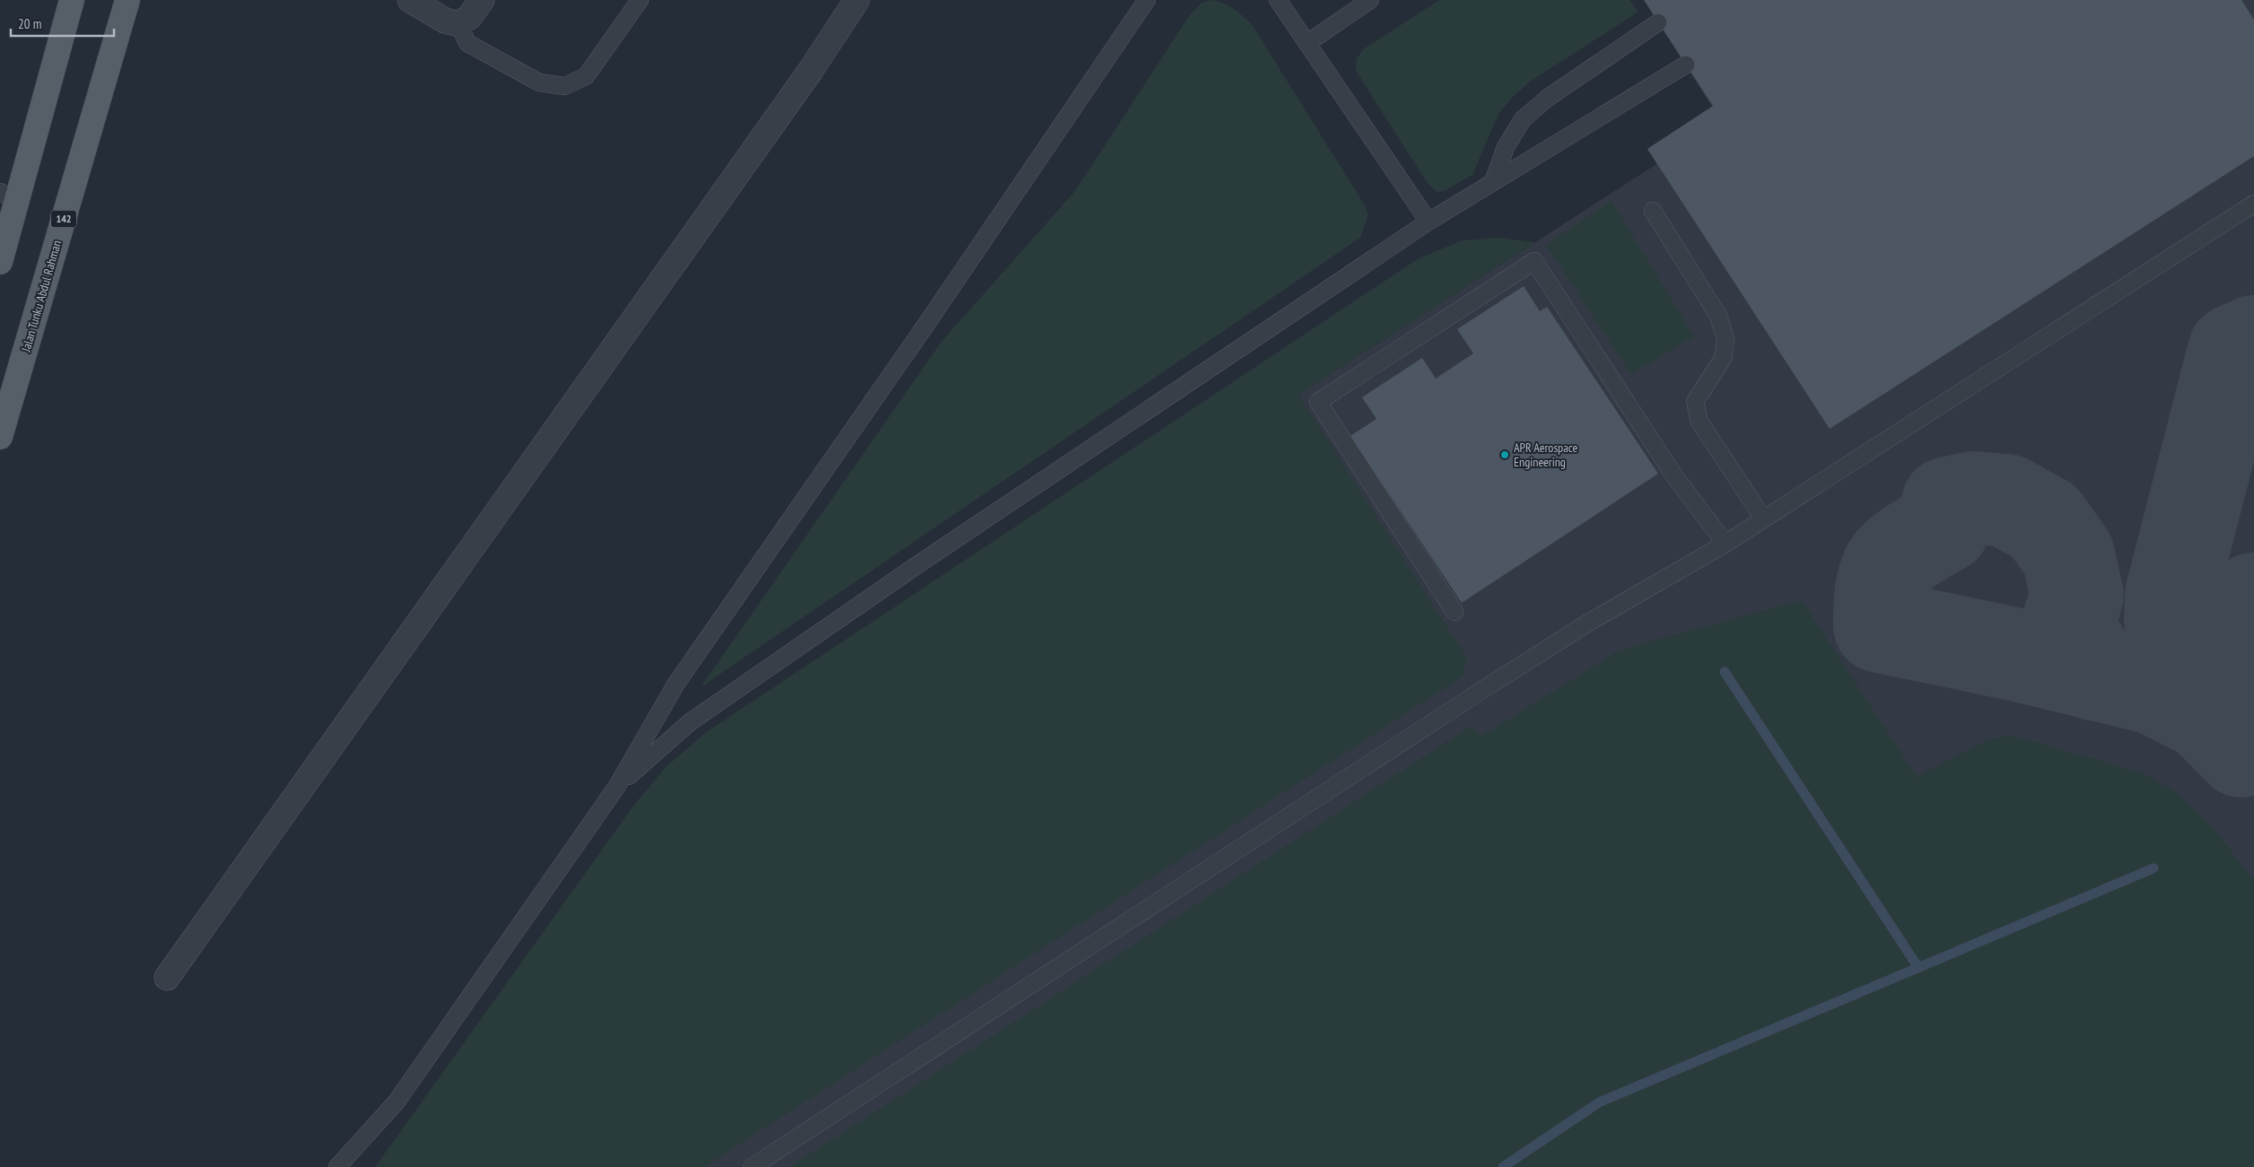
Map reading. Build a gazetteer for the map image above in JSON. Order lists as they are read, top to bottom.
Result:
{
  "streets": {
    "main road": ["142", "Jalan Tunku Abdul Rahman"]
  },
  "places": ["APR Aerospace Engineering"],
  "scale_bar": "20 m"
}
